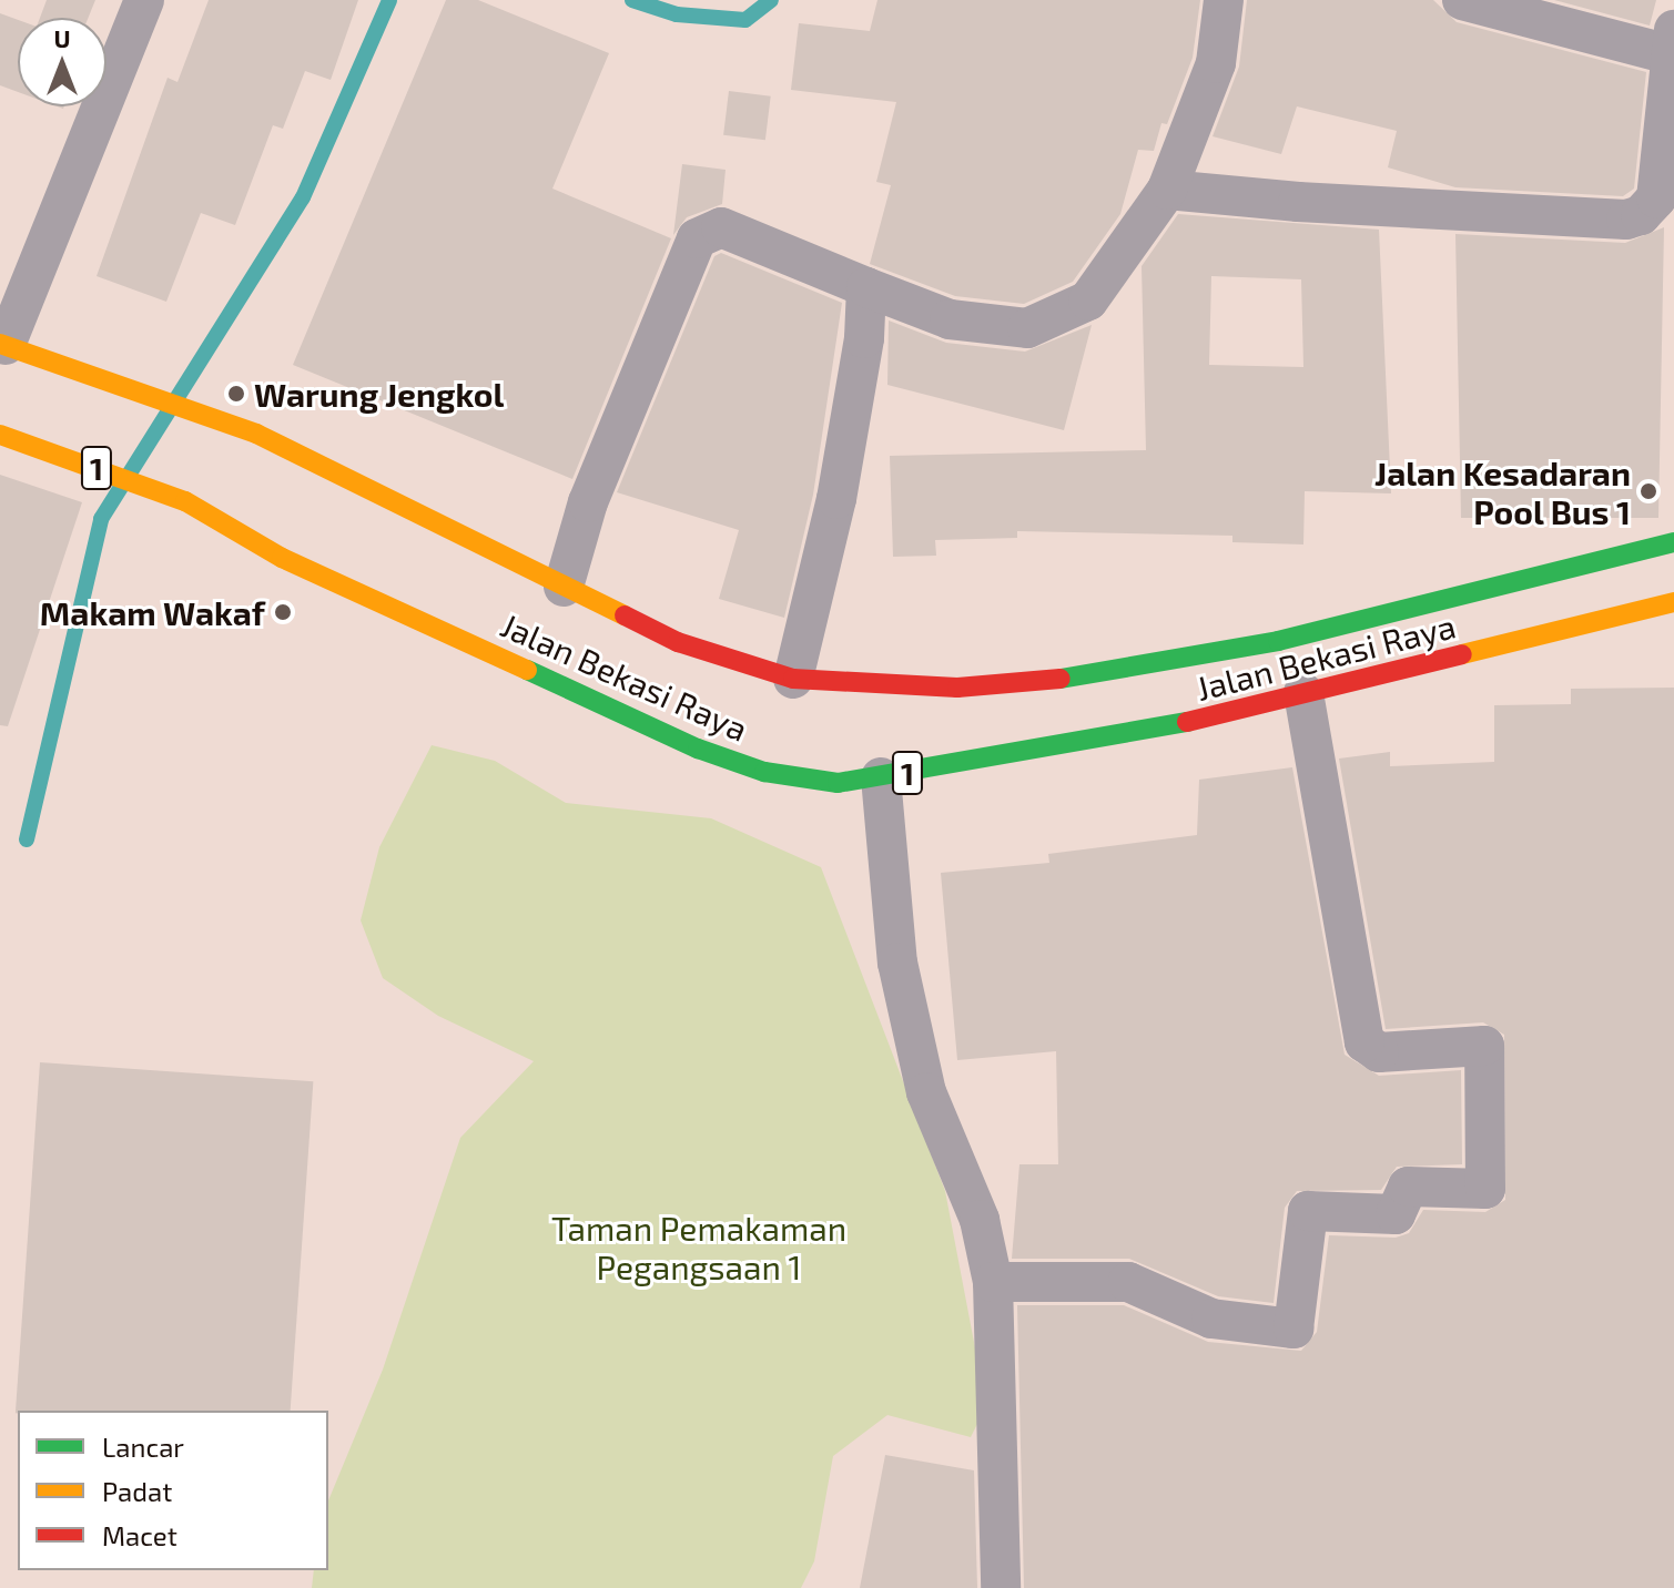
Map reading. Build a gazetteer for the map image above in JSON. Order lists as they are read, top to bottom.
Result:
{
  "streets": {
    "highway": ["1", "Jalan Bekasi Raya"]
  },
  "parks": ["Taman Pemakaman Pegangsaan 1"],
  "places": ["Warung Jengkol", "Jalan Kesadaran Pool Bus 1", "Makam Wakaf"],
  "legend": ["Lancar", "Padat", "Macet"],
  "north": "top"
}
